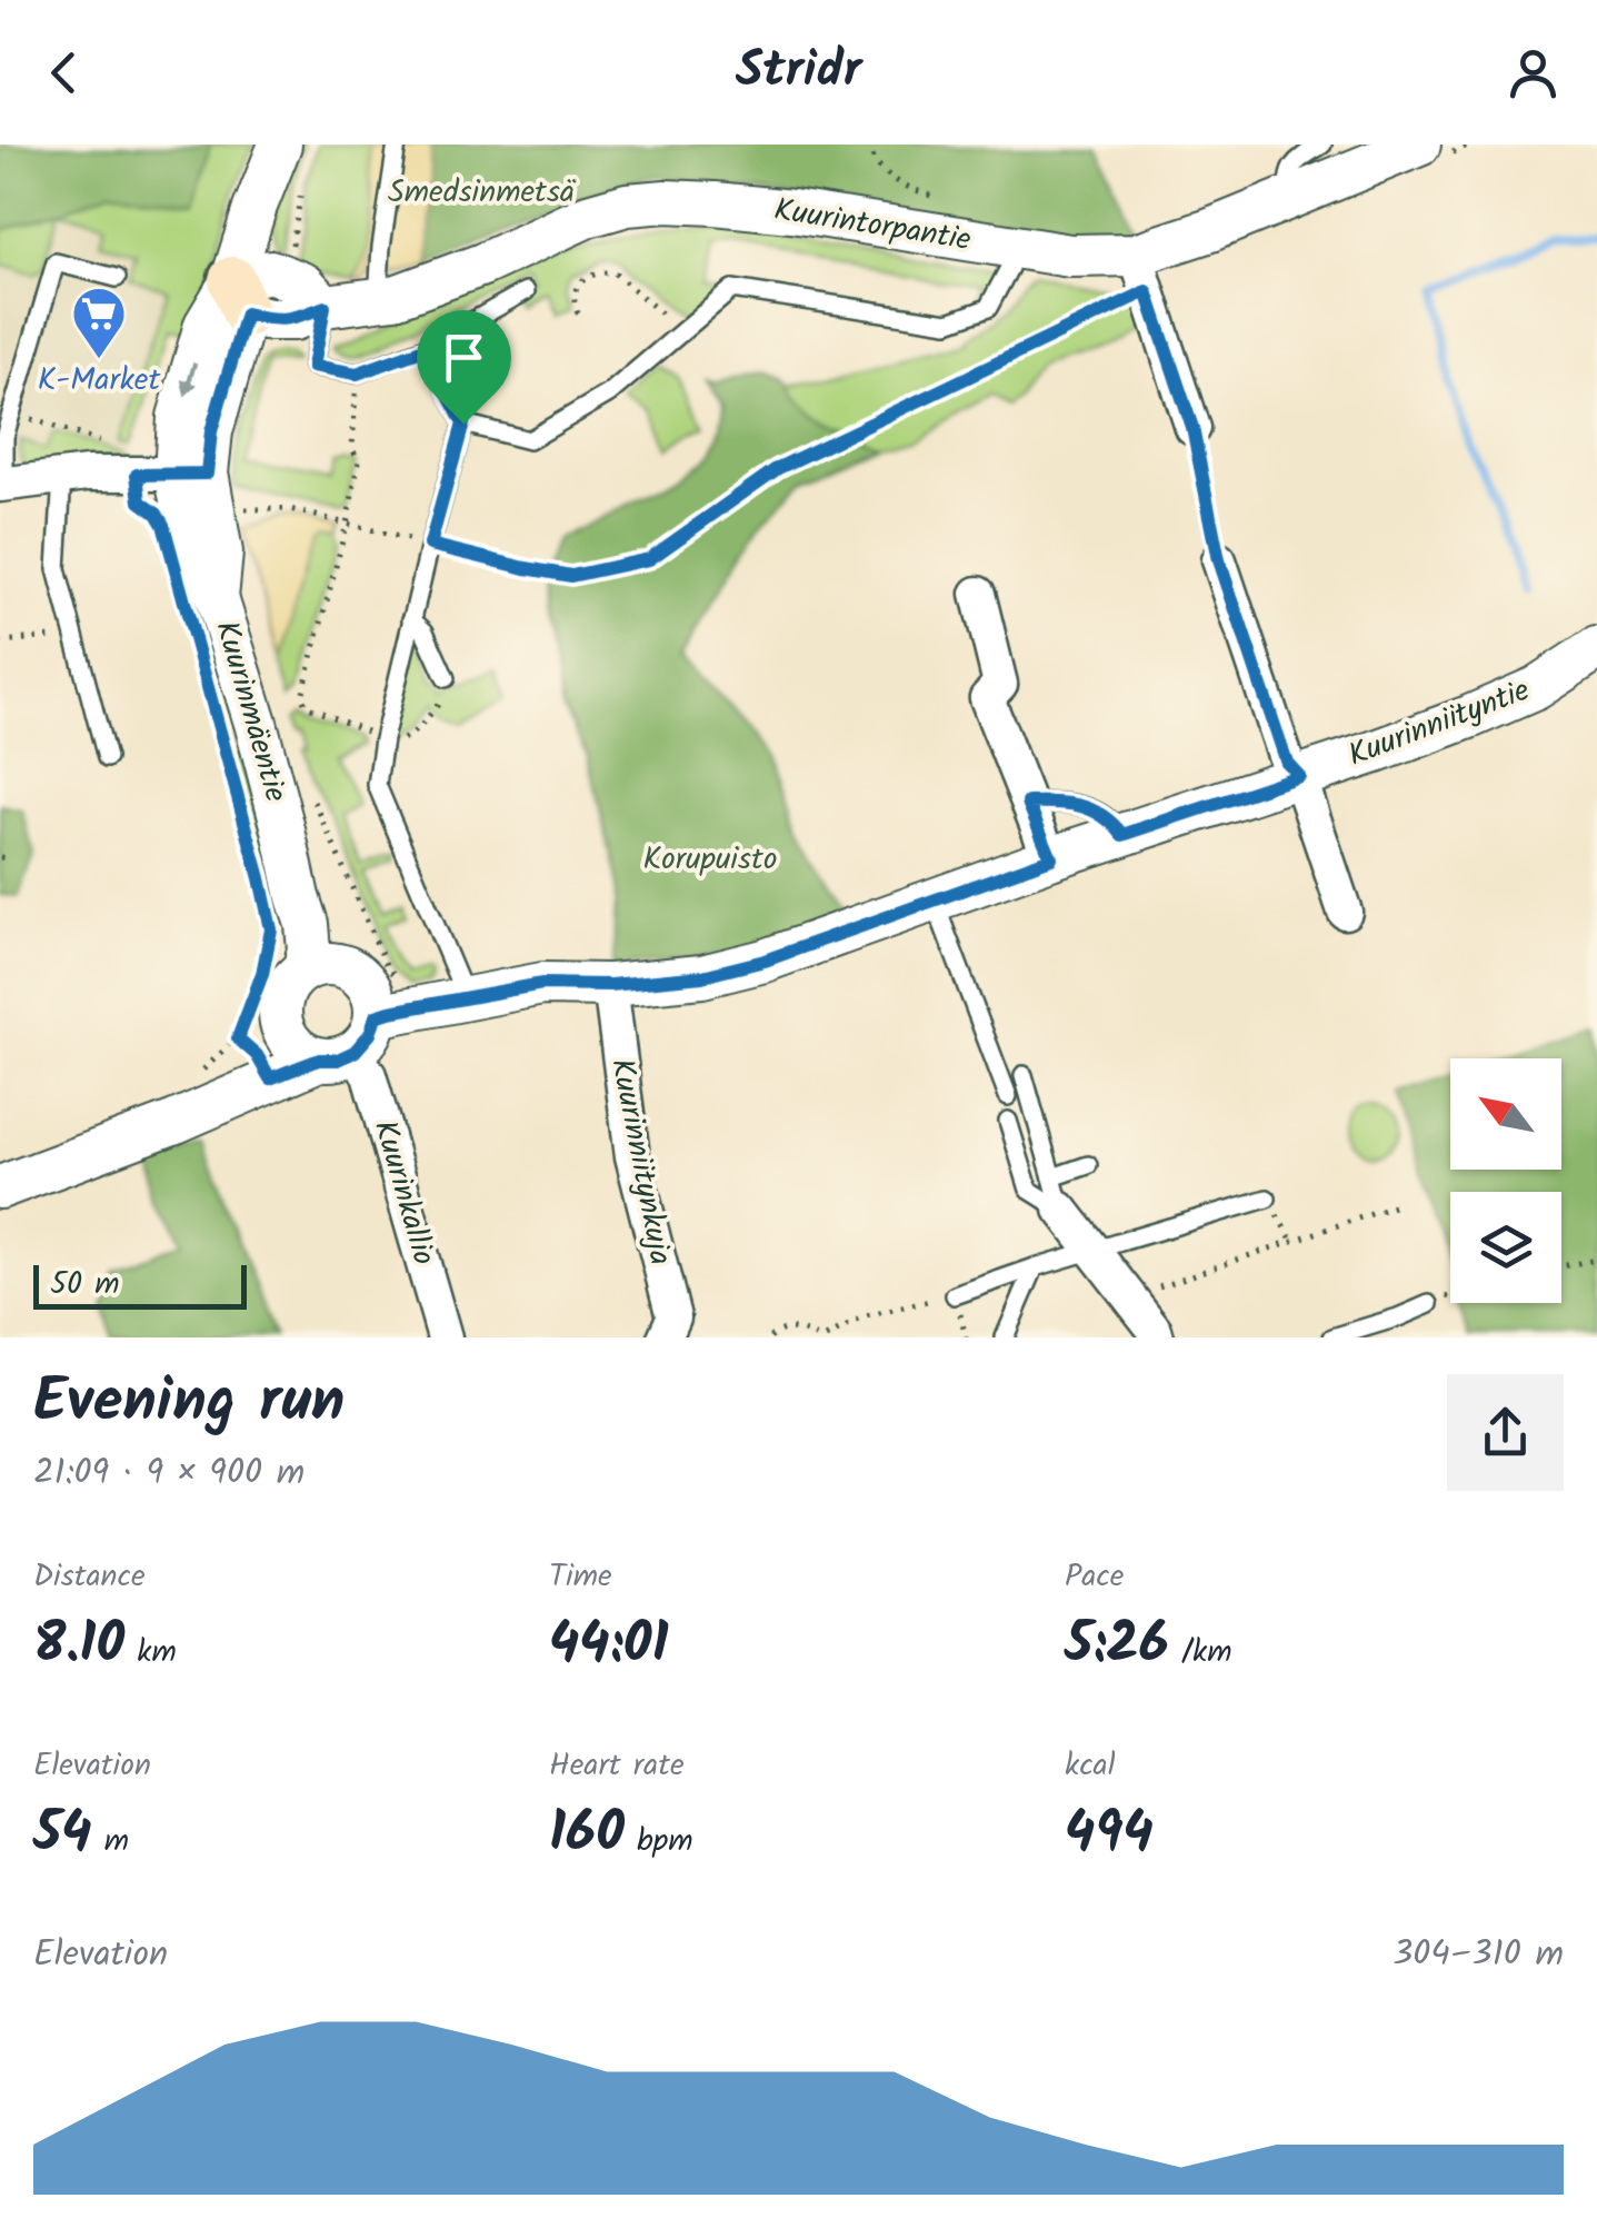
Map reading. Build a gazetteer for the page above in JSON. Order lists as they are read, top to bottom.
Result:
{
  "streets": {
    "street": [
      "Kuurintorpantie",
      "Kuurinmäentie",
      "Kuurinniityntie",
      "Kuurinniitynkuja",
      "Kuurinkallio"
    ]
  },
  "crossings": [
    ["Kuurintorpantie", "Kuurinmäentie"],
    ["Kuurinmäentie", "Kuurinniityntie"],
    ["Kuurinmäentie", "Kuurinkallio"],
    ["Kuurinniityntie", "Kuurinniitynkuja"],
    ["Kuurinniityntie", "Kuurinkallio"]
  ],
  "parks": ["Smedsinmetsä", "Korupuisto"],
  "places": {
    "supermarket": ["K-Market"]
  },
  "scale_bar": "50 m",
  "north": "top left",
  "page": {
    "header": "Stridr",
    "scale": "50 m",
    "heading": ["Evening run", "21:09 · 9 × 900 m"],
    "stats": [
      ["Distance", "8.10 km"],
      ["Time", "44:01"],
      ["Pace", "5:26 /km"],
      ["Elevation", "54 m"],
      ["Heart rate", "160 bpm"],
      ["kcal", "494"]
    ],
    "chart": ["Elevation", "304–310 m"]
  }
}
